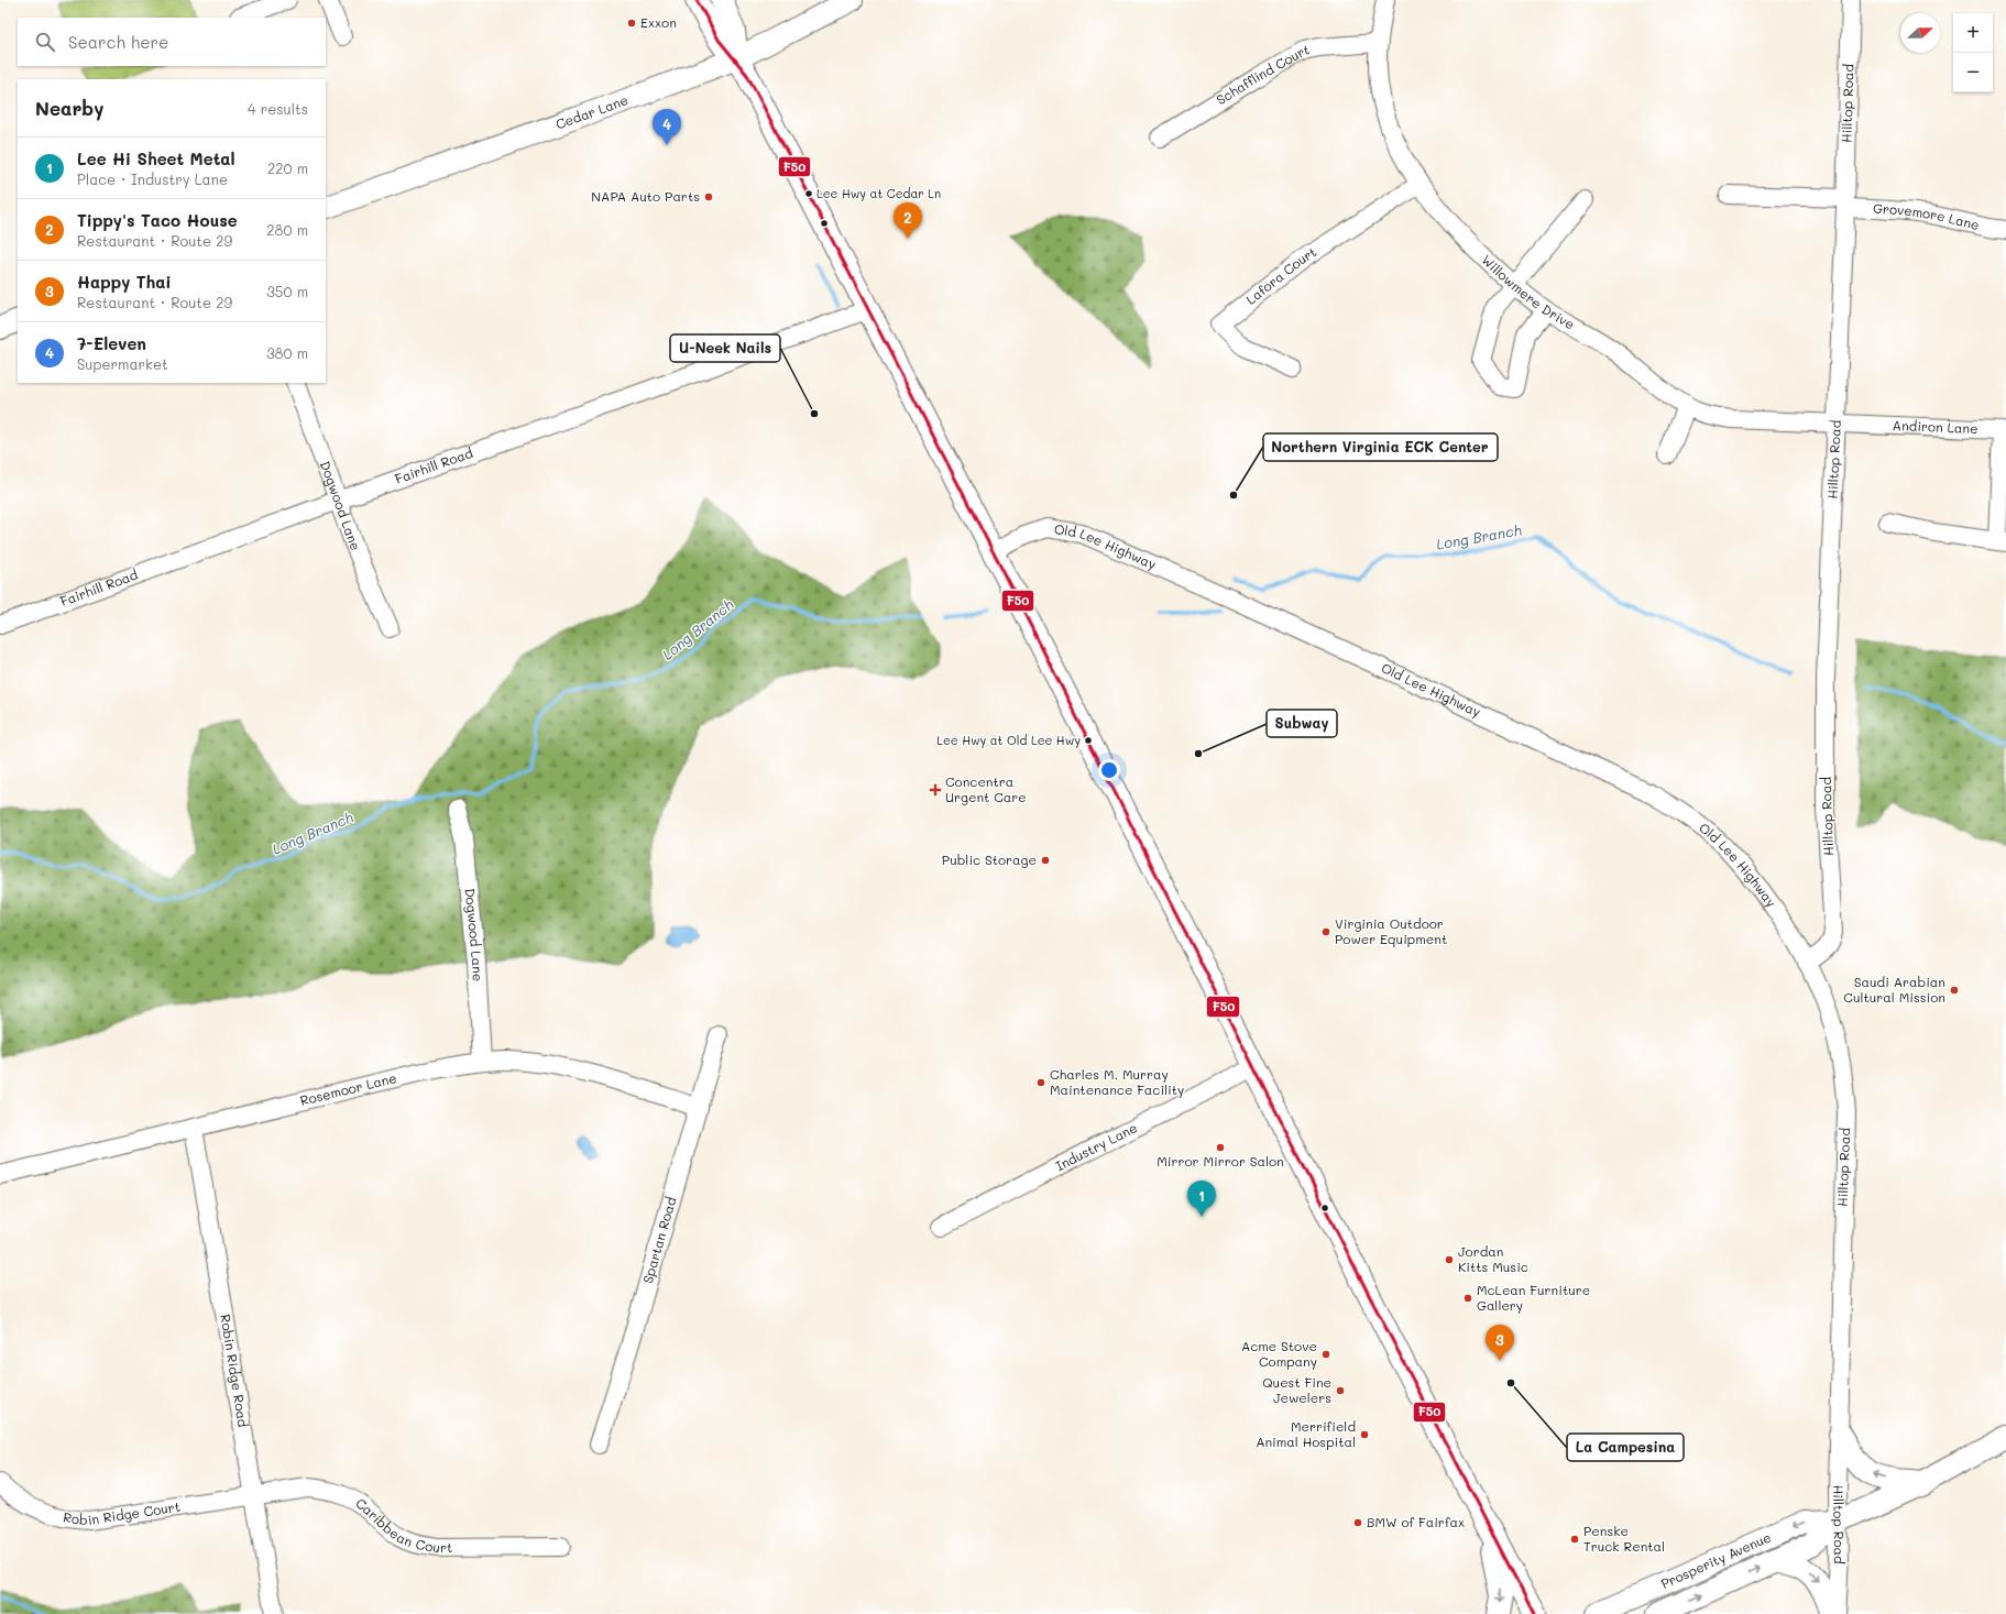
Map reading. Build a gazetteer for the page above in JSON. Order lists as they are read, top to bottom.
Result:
{
  "streets": {
    "main road": ["Cedar Lane", "Prosperity Avenue"],
    "street": [
      "Schafflind Court",
      "Hilltop Road",
      "Grovemore Lane",
      "Lafora Court",
      "Willowmere Drive",
      "Andiron Lane",
      "Fairhill Road",
      "Dogwood Lane",
      "Old Lee Highway",
      "Rosemoor Lane",
      "Industry Lane",
      "Spartan Road",
      "Robin Ridge Road",
      "Robin Ridge Court",
      "Caribbean Court"
    ]
  },
  "crossings": [
    ["Schafflind Court", "Willowmere Drive"],
    ["Hilltop Road", "Grovemore Lane"],
    ["Hilltop Road", "Willowmere Drive"],
    ["Hilltop Road", "Andiron Lane"],
    ["Hilltop Road", "Old Lee Highway"],
    ["Hilltop Road", "Prosperity Avenue"],
    ["Lafora Court", "Willowmere Drive"],
    ["Willowmere Drive", "Andiron Lane"],
    ["Fairhill Road", "Dogwood Lane"],
    ["Dogwood Lane", "Rosemoor Lane"],
    ["Rosemoor Lane", "Spartan Road"],
    ["Rosemoor Lane", "Robin Ridge Road"],
    ["Robin Ridge Road", "Robin Ridge Court"],
    ["Robin Ridge Road", "Caribbean Court"],
    ["Robin Ridge Court", "Caribbean Court"]
  ],
  "water": ["Long Branch"],
  "places": {
    "other": [
      "Exxon",
      "Lee Hwy at Cedar Ln",
      "NAPA Auto Parts",
      "U-Neek Nails",
      "Northern Virginia ECK Center",
      "Lee Hwy at Old Lee Hwy",
      "Subway",
      "Public Storage",
      "Virginia Outdoor Power Equipment",
      "Saudi Arabian Cultural Mission",
      "Charles M. Murray Maintenance Facility",
      "Mirror Mirror Salon",
      "Jordan Kitts Music",
      "McLean Furniture Gallery",
      "Acme Stove Company",
      "La Campesina",
      "Quest Fine Jewelers",
      "Merrifield Animal Hospital",
      "BMW of Fairfax",
      "Penske Truck Rental"
    ],
    "health": ["Concentra Urgent Care"]
  },
  "lines": ["transit line F50"],
  "north": "right",
  "page": {
    "map_buttons": ["+", "−"],
    "search": "Search here",
    "heading": ["Nearby", "4 results"],
    "pins": [
      "4",
      "2",
      "1",
      "3"
    ],
    "list": [
      {
        "mark": "1",
        "name": "Lee Hi Sheet Metal",
        "note": "Place · Industry Lane",
        "value": "220 m"
      },
      {
        "mark": "2",
        "name": "Tippy's Taco House",
        "note": "Restaurant · Route 29",
        "value": "280 m"
      },
      {
        "mark": "3",
        "name": "Happy Thai",
        "note": "Restaurant · Route 29",
        "value": "350 m"
      },
      {
        "mark": "4",
        "name": "7-Eleven",
        "note": "Supermarket",
        "value": "380 m"
      }
    ]
  }
}
